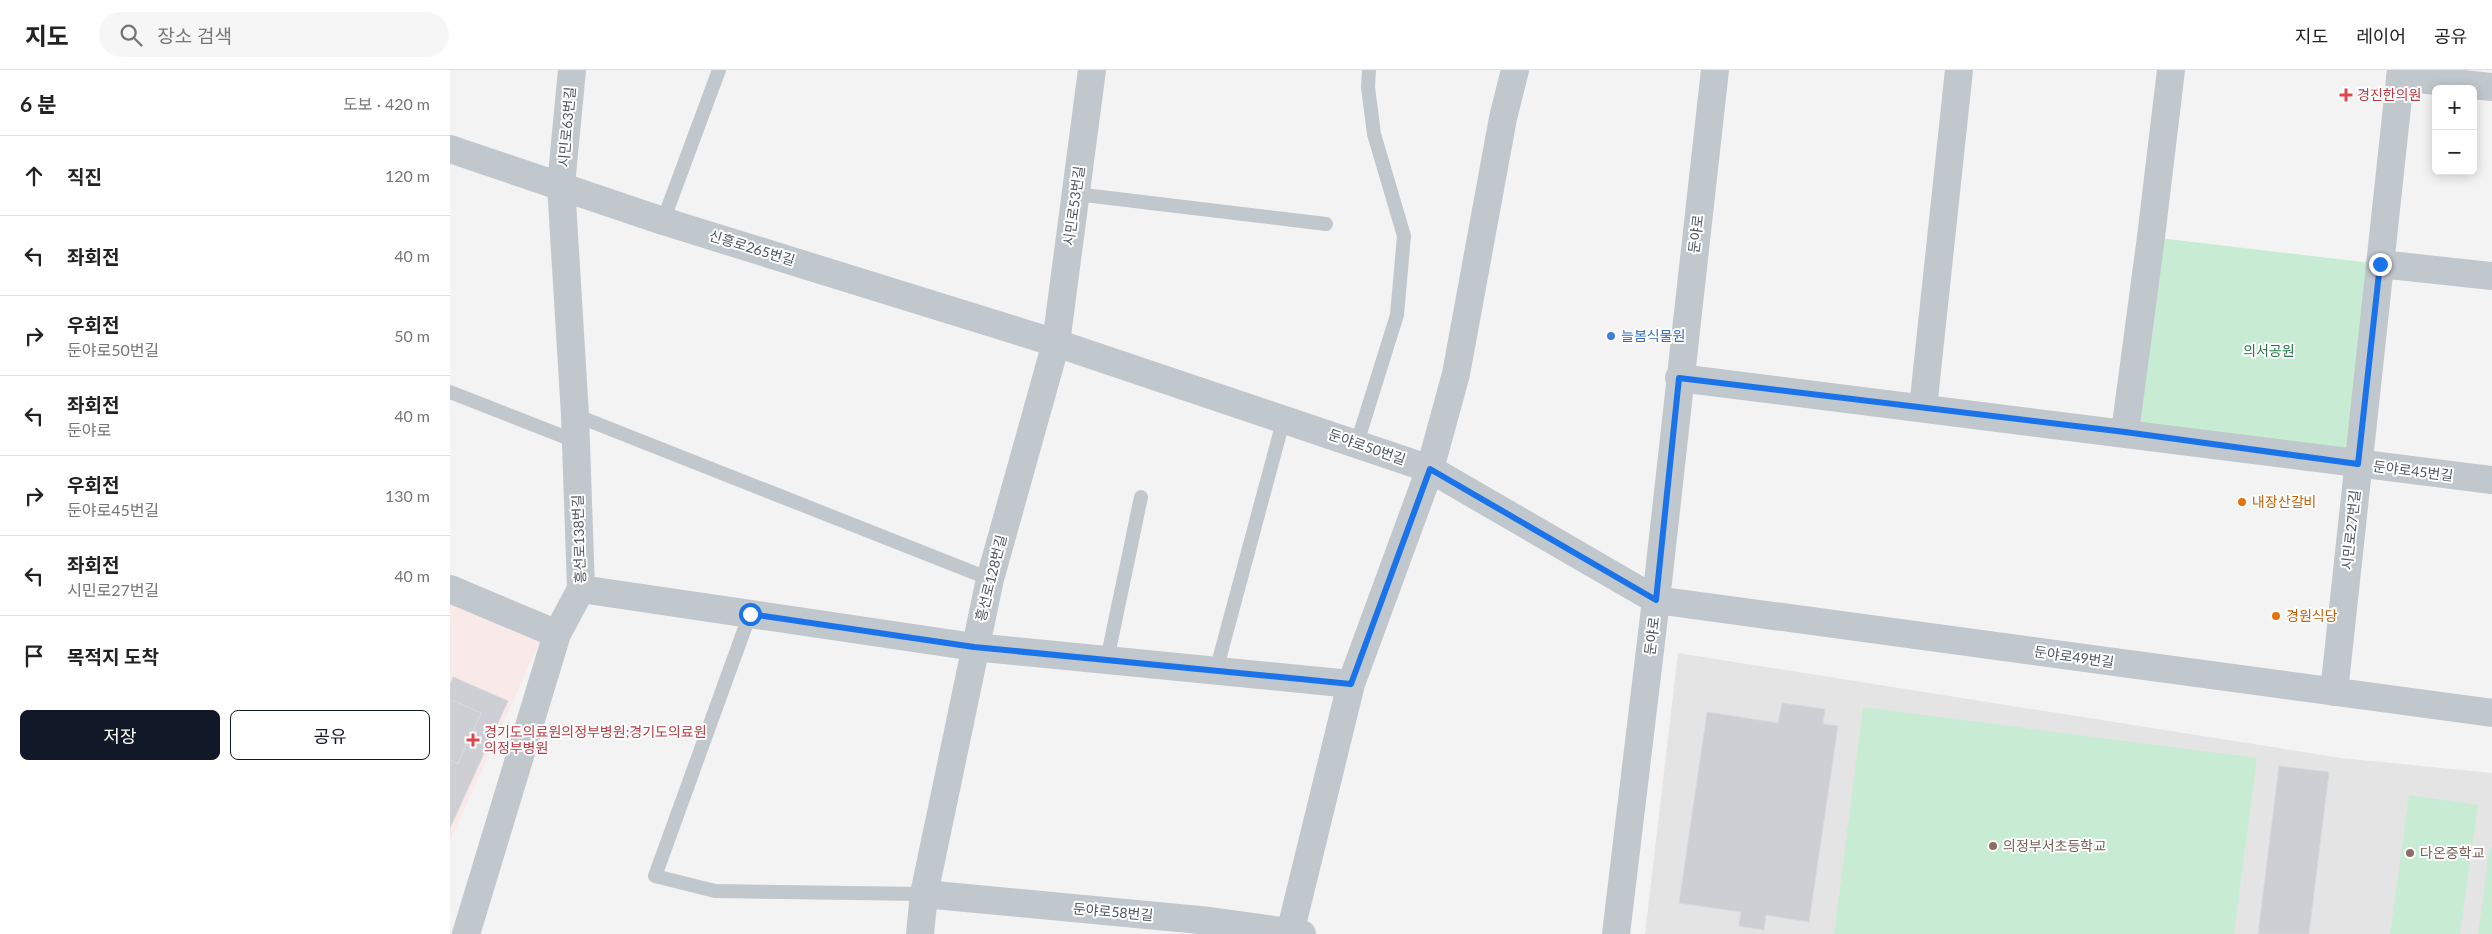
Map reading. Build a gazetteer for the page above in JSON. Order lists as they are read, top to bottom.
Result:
{
  "streets": {
    "street": [
      "시민로63번길",
      "시민로53번길",
      "둔야로",
      "신흥로265번길",
      "둔야로50번길",
      "둔야로45번길",
      "시민로27번길",
      "흥선로138번길",
      "흥선로128번길",
      "둔야로49번길",
      "둔야로58번길"
    ]
  },
  "crossings": [
    ["시민로63번길", "신흥로265번길"],
    ["시민로63번길", "흥선로138번길"],
    ["시민로53번길", "신흥로265번길"],
    ["시민로53번길", "둔야로50번길"],
    ["시민로53번길", "흥선로128번길"],
    ["둔야로", "둔야로50번길"],
    ["둔야로", "둔야로45번길"],
    ["둔야로", "둔야로49번길"],
    ["신흥로265번길", "둔야로50번길"],
    ["신흥로265번길", "흥선로138번길"],
    ["신흥로265번길", "흥선로128번길"],
    ["둔야로50번길", "흥선로128번길"],
    ["둔야로50번길", "둔야로49번길"],
    ["둔야로45번길", "시민로27번길"],
    ["시민로27번길", "둔야로49번길"],
    ["흥선로128번길", "둔야로58번길"]
  ],
  "parks": ["의서공원"],
  "places": {
    "health": ["경진한의원", "경기도의료원의정부병원;경기도의료원 의정부병원"],
    "other": [
      "늘봄식물원",
      "내장산갈비",
      "경원식당",
      "의정부서초등학교",
      "다온중학교"
    ]
  },
  "page": {
    "header": "지도",
    "search": "장소 검색",
    "nav": ["지도", "레이어", "공유"],
    "heading": ["6 분", "도보 · 420 m"],
    "map_buttons": ["+", "−"],
    "list": [
      ["직진", "120 m"],
      ["좌회전", "40 m"],
      ["우회전", "둔야로50번길", "50 m"],
      ["좌회전", "둔야로", "40 m"],
      ["우회전", "둔야로45번길", "130 m"],
      ["좌회전", "시민로27번길", "40 m"],
      "목적지 도착"
    ],
    "buttons": ["저장", "공유"]
  }
}
